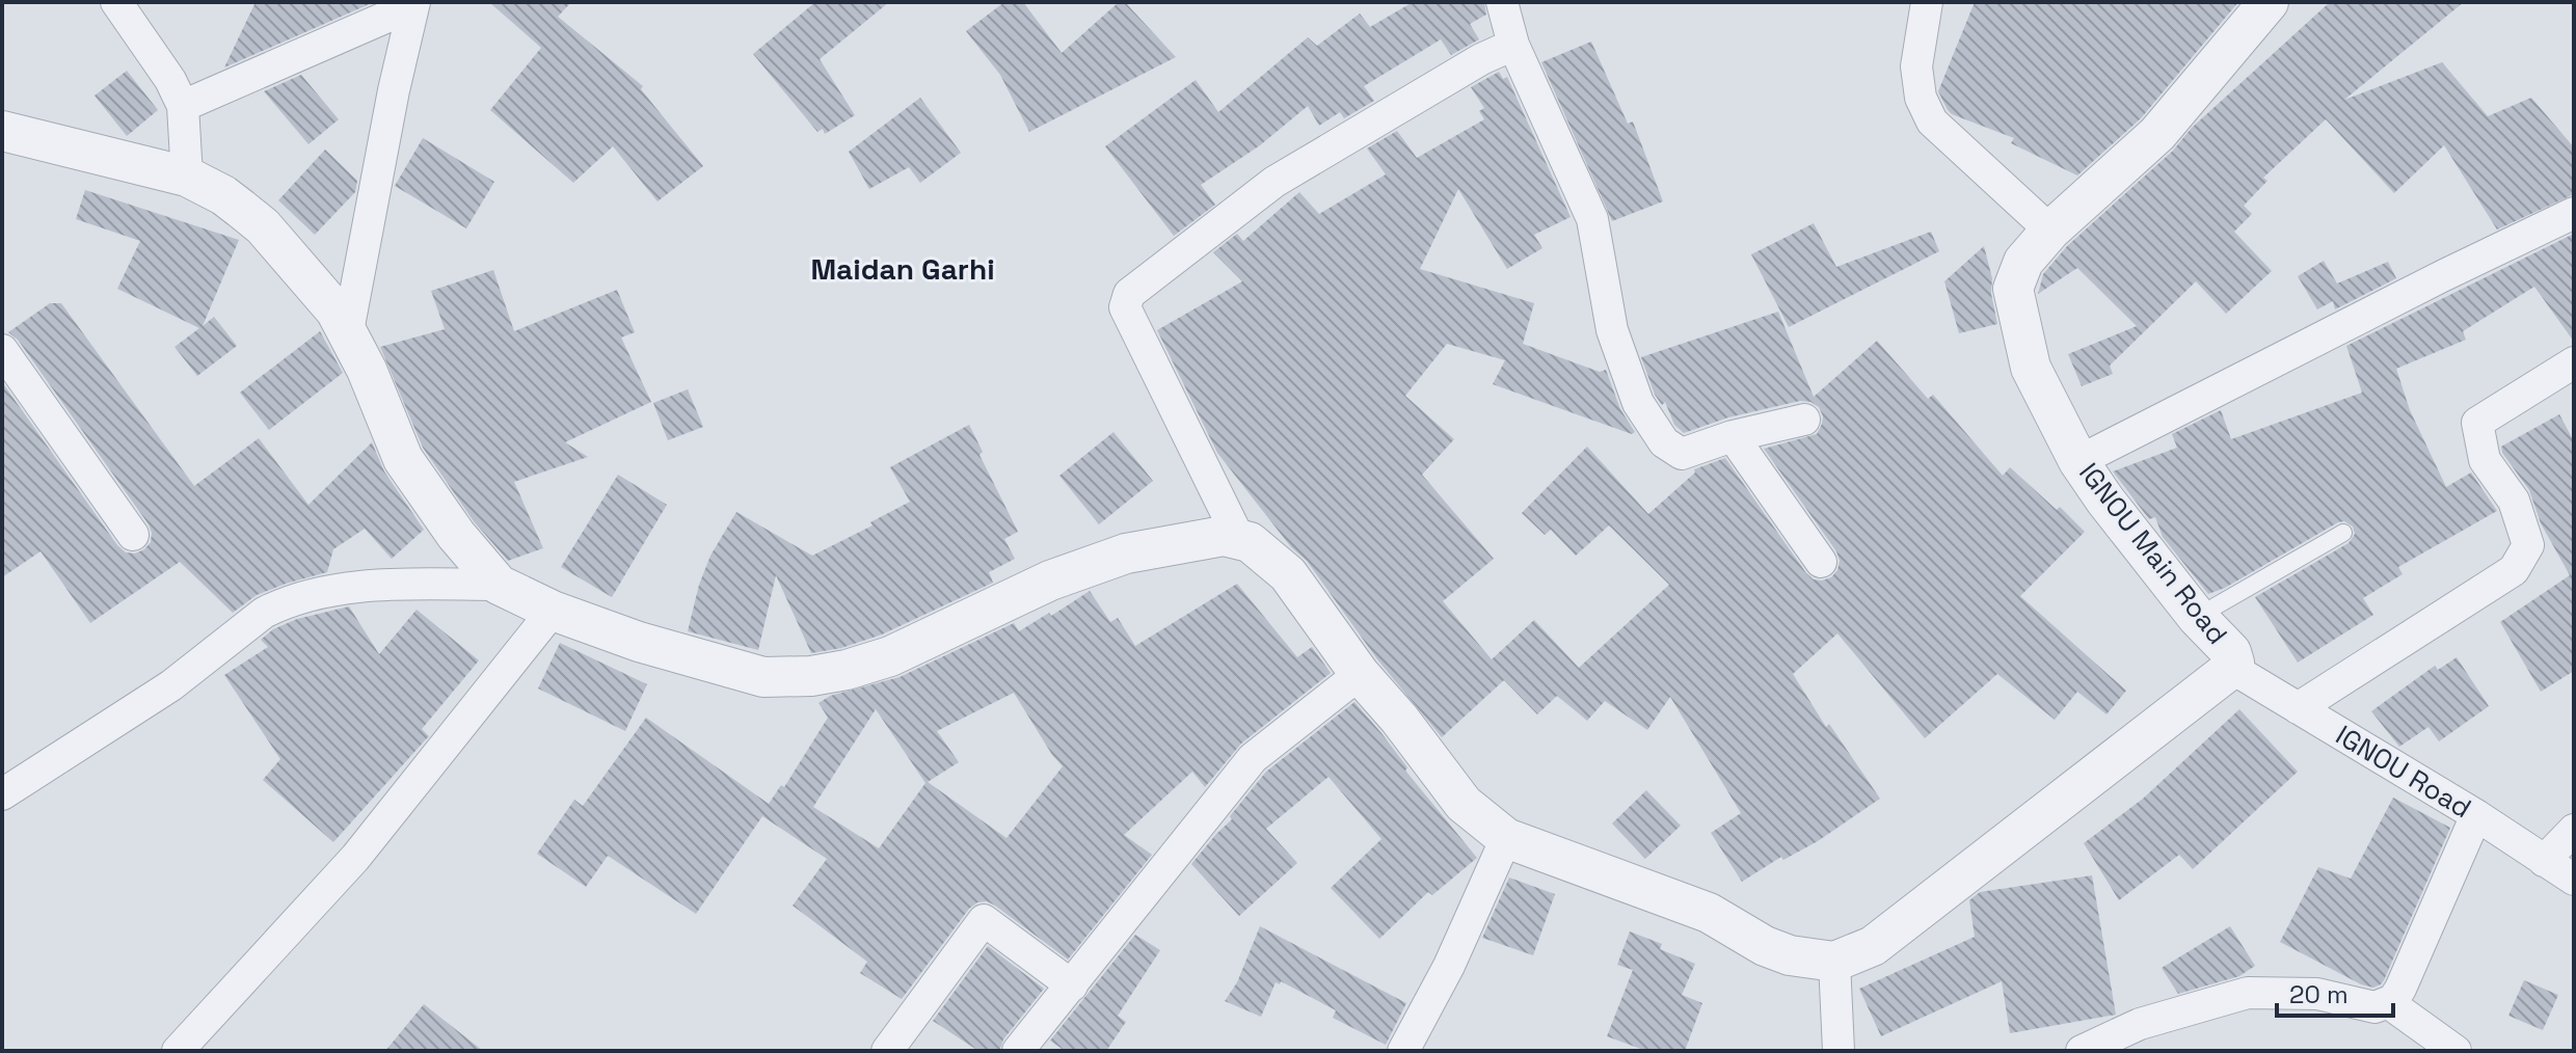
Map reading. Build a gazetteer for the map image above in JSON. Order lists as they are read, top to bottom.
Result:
{
  "streets": {
    "street": ["IGNOU Main Road", "IGNOU Road"]
  },
  "crossings": [
    ["IGNOU Main Road", "IGNOU Road"]
  ],
  "districts": ["Maidan Garhi"],
  "scale_bar": "20 m"
}
